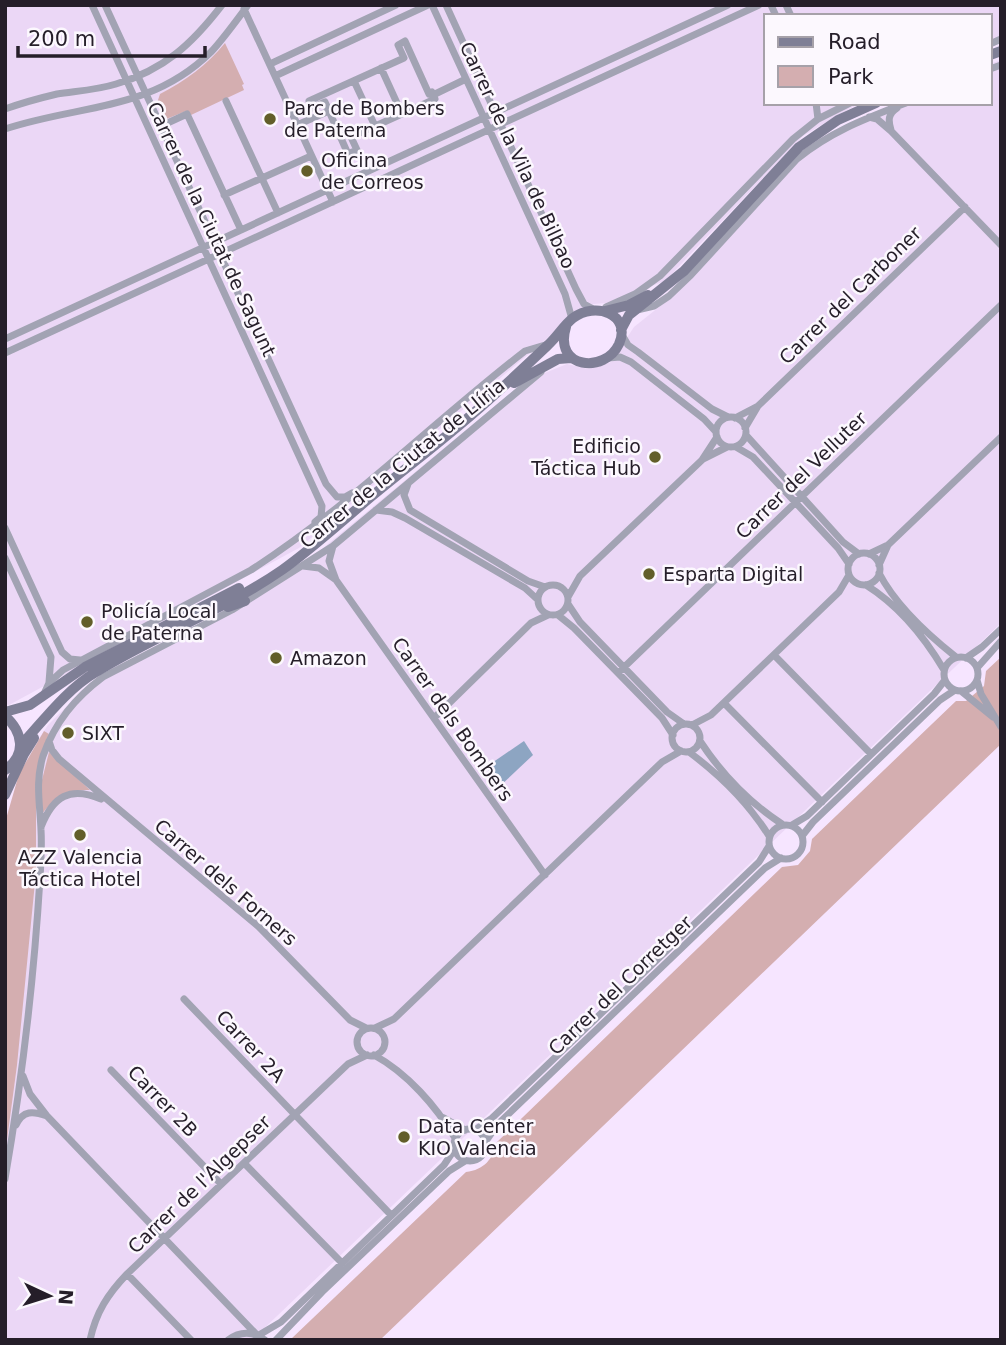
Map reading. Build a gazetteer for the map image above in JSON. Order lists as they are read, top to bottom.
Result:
{
  "streets": {
    "street": [
      "Carrer de la Vila de Bilbao",
      "Carrer de la Ciutat de Sagunt",
      "Carrer del Carboner",
      "Carrer de la Ciutat de Llíria",
      "Carrer del Velluter",
      "Carrer dels Bombers",
      "Carrer dels Forners",
      "Carrer del Corretger",
      "Carrer 2A",
      "Carrer 2B",
      "Carrer de l'Algepser"
    ]
  },
  "crossings": [
    ["Carrer de la Vila de Bilbao", "Carrer de la Ciutat de Llíria"],
    ["Carrer de la Ciutat de Sagunt", "Carrer de la Ciutat de Llíria"],
    ["Carrer de la Ciutat de Llíria", "Carrer dels Bombers"],
    ["Carrer de la Ciutat de Llíria", "Carrer dels Forners"],
    ["Carrer 2A", "Carrer de l'Algepser"],
    ["Carrer 2B", "Carrer de l'Algepser"]
  ],
  "places": [
    "Parc de Bombers de Paterna",
    "Oficina de Correos",
    "Edificio Táctica Hub",
    "Esparta Digital",
    "Policía Local de Paterna",
    "Amazon",
    "SIXT",
    "AZZ Valencia Táctica Hotel",
    "Data Center KIO Valencia"
  ],
  "legend": ["Road", "Park"],
  "scale_bar": "200 m",
  "north": "right"
}
